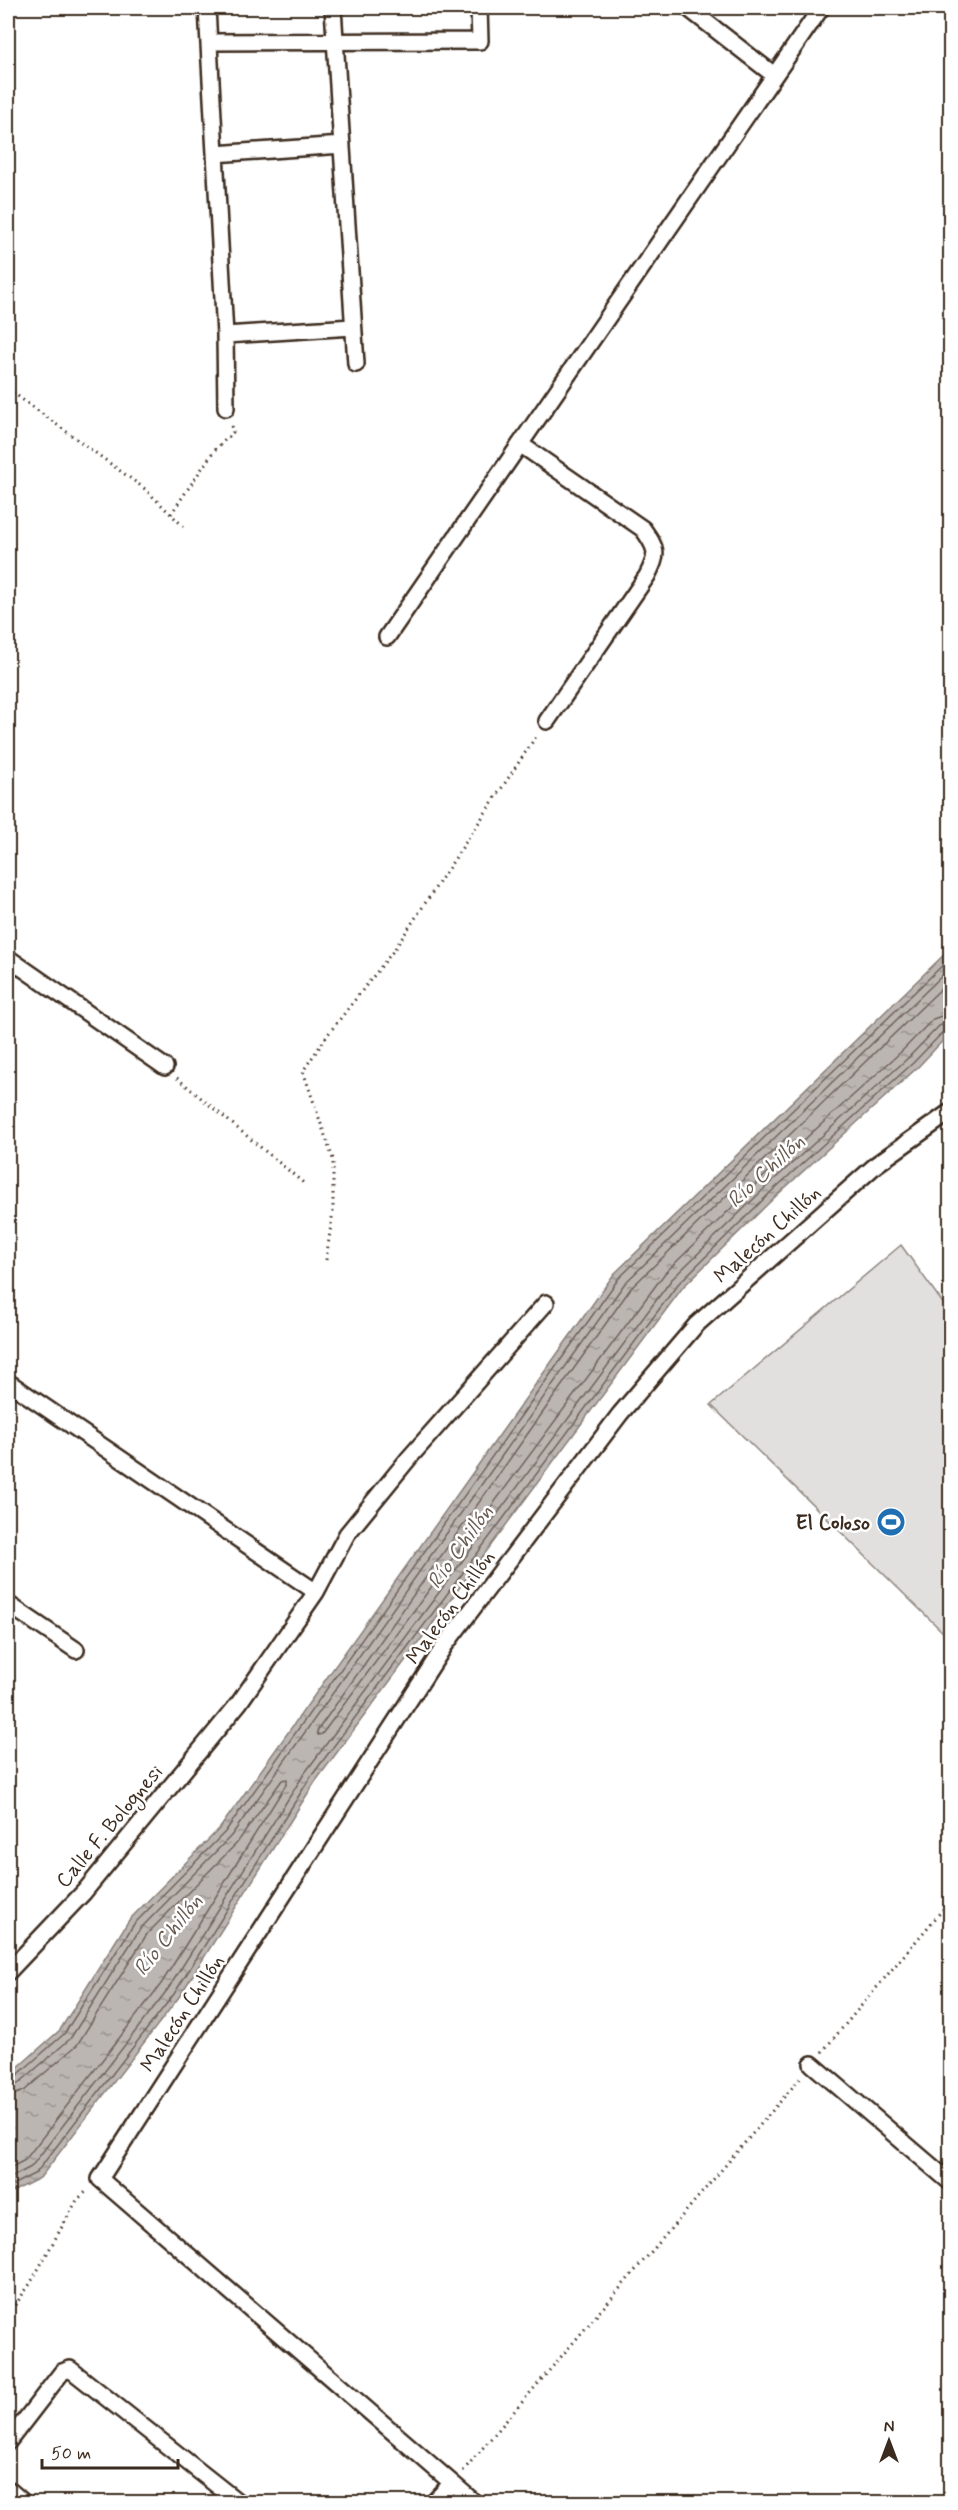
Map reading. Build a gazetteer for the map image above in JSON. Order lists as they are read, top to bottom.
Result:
{
  "streets": {
    "street": ["Malecón Chillón", "Calle F. Bolognesi"]
  },
  "water": ["Río Chillón"],
  "places": {
    "sports": ["El Coloso"]
  },
  "scale_bar": "50 m",
  "north": "top"
}
